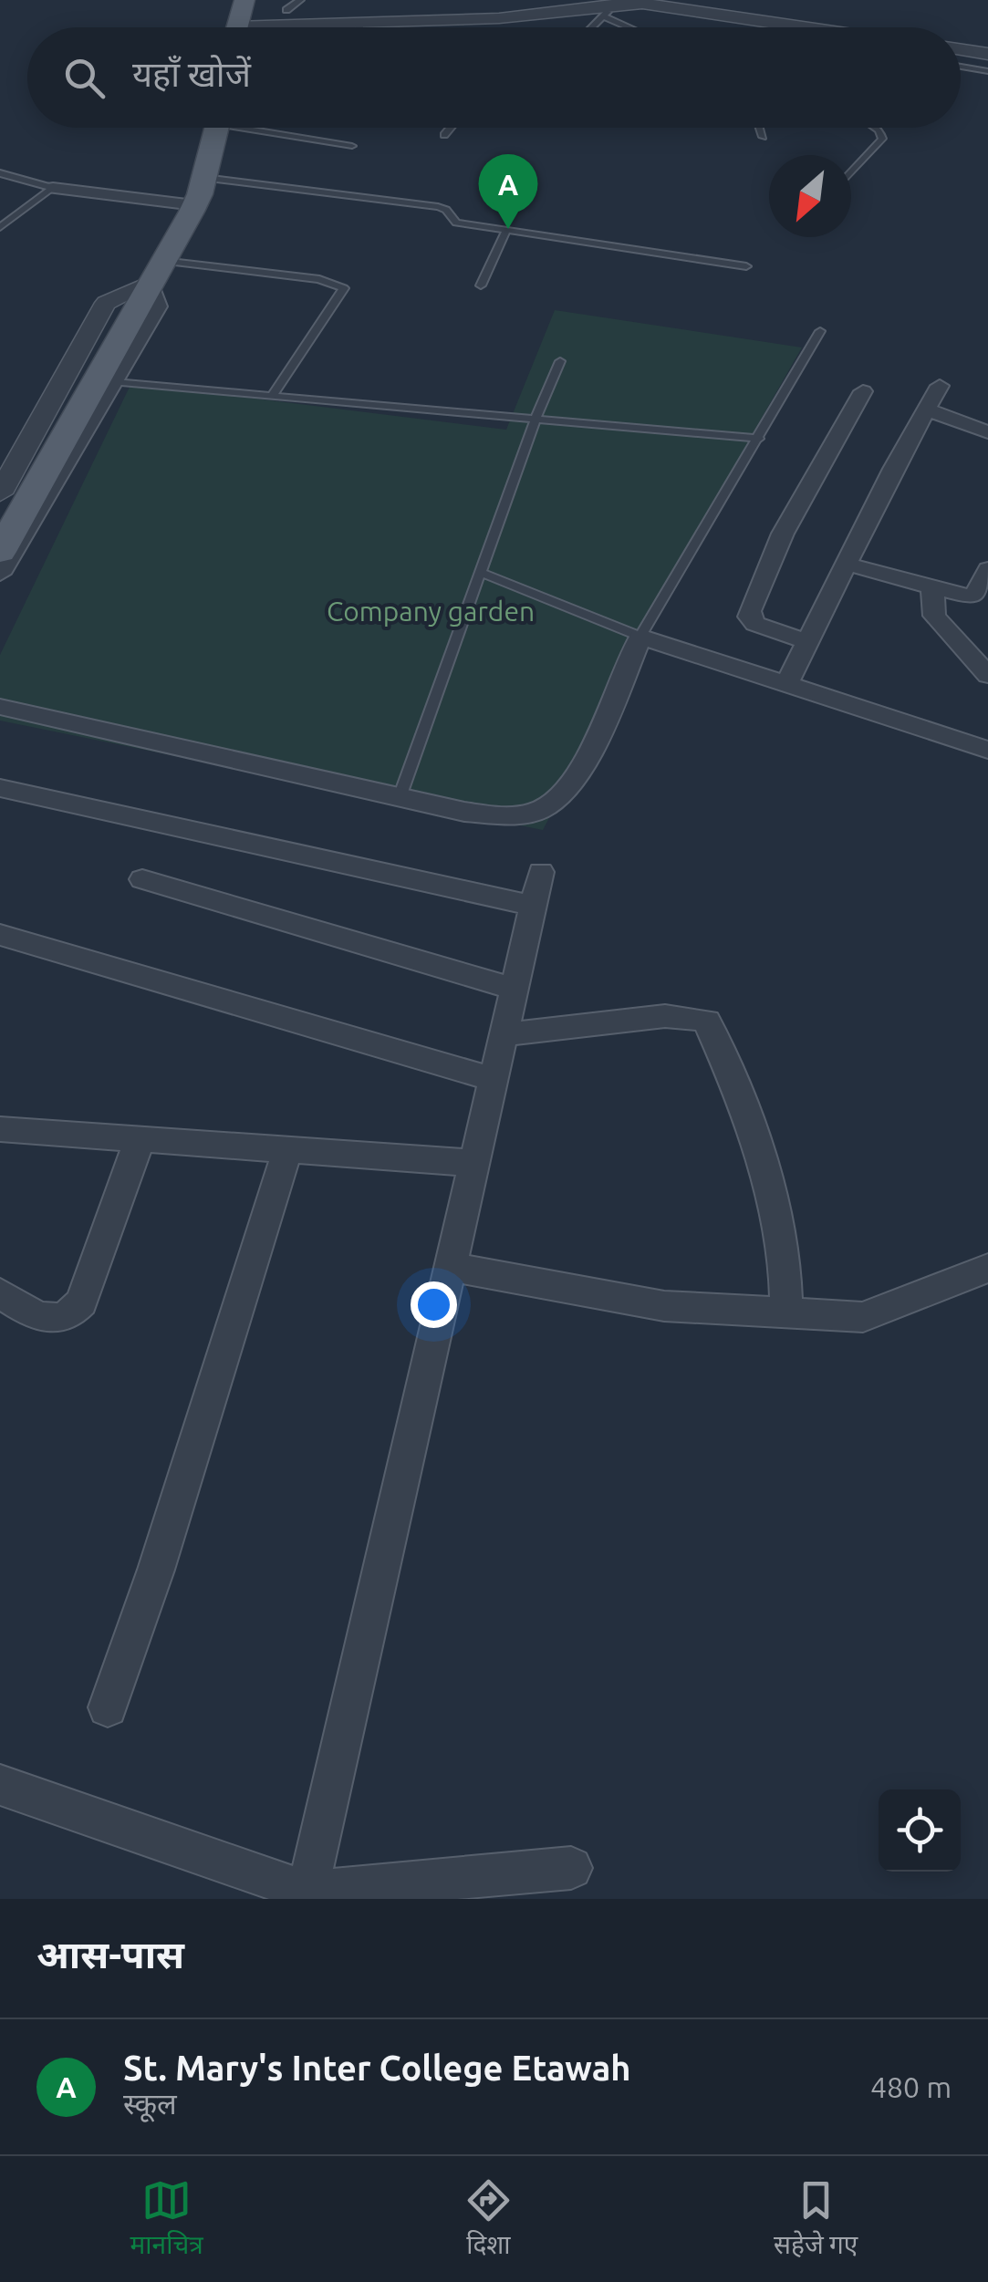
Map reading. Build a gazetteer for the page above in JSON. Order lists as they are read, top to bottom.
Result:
{
  "parks": ["Company garden"],
  "north": "bottom left",
  "page": {
    "search": "यहाँ खोजें",
    "pins": "A",
    "heading": "आस-पास",
    "list": [
      {
        "mark": "A",
        "name": "St. Mary's Inter College Etawah",
        "note": "स्कूल",
        "value": "480 m"
      }
    ],
    "nav": ["मानचित्र", "दिशा", "सहेजे गए"]
  }
}
